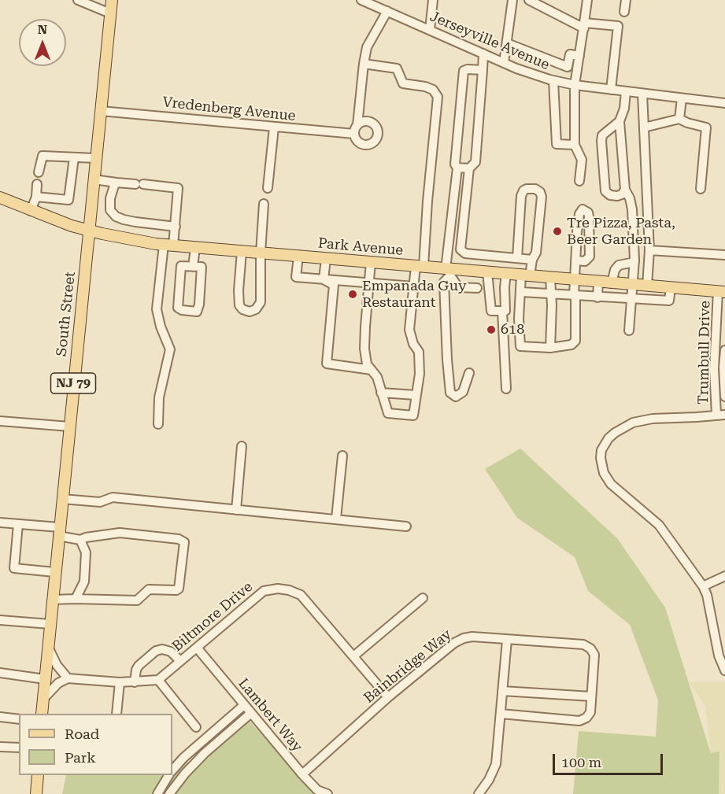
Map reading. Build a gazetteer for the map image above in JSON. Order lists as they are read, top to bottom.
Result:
{
  "streets": {
    "main road": ["Park Avenue", "South Street", "NJ 79"],
    "street": [
      "Jerseyville Avenue",
      "Vredenberg Avenue",
      "Trumbull Drive",
      "Biltmore Drive",
      "Bainbridge Way",
      "Lambert Way"
    ]
  },
  "crossings": [
    ["Vredenberg Avenue", "South Street"],
    ["Park Avenue", "South Street"],
    ["Park Avenue", "Trumbull Drive"],
    ["Biltmore Drive", "Bainbridge Way"],
    ["Biltmore Drive", "Lambert Way"],
    ["Bainbridge Way", "Lambert Way"]
  ],
  "places": ["Tre Pizza, Pasta, Beer Garden", "Empanada Guy Restaurant", "618"],
  "legend": ["Road", "Park"],
  "scale_bar": "100 m",
  "north": "top"
}
